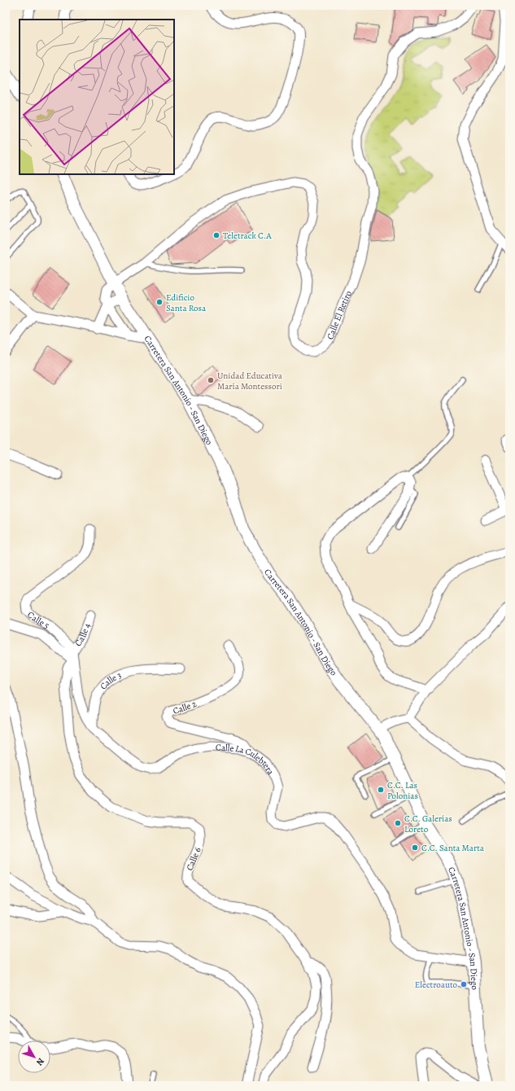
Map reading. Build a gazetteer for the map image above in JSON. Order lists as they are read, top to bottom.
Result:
{
  "streets": {
    "street": [
      "Calle El Retiro",
      "Carretera San Antonio - San Diego",
      "Calle 5",
      "Calle 4",
      "Calle 3",
      "Calle 2",
      "Calle La Culebrera",
      "Calle 6"
    ]
  },
  "crossings": [
    ["Calle El Retiro", "Carretera San Antonio - San Diego"],
    ["Carretera San Antonio - San Diego", "Calle La Culebrera"],
    ["Calle 5", "Calle 4"],
    ["Calle 5", "Calle La Culebrera"],
    ["Calle 5", "Calle 6"],
    ["Calle 4", "Calle La Culebrera"],
    ["Calle 4", "Calle 6"],
    ["Calle 3", "Calle La Culebrera"],
    ["Calle 2", "Calle La Culebrera"],
    ["Calle La Culebrera", "Calle 6"]
  ],
  "places": [
    "Teletrack C.A",
    "Edificio Santa Rosa",
    "Unidad Educativa María Montessori",
    "C.C. Las Polonias",
    "C.C. Galerías Loreto",
    "C.C. Santa Marta",
    "Electroauto"
  ],
  "north": "bottom right"
}
